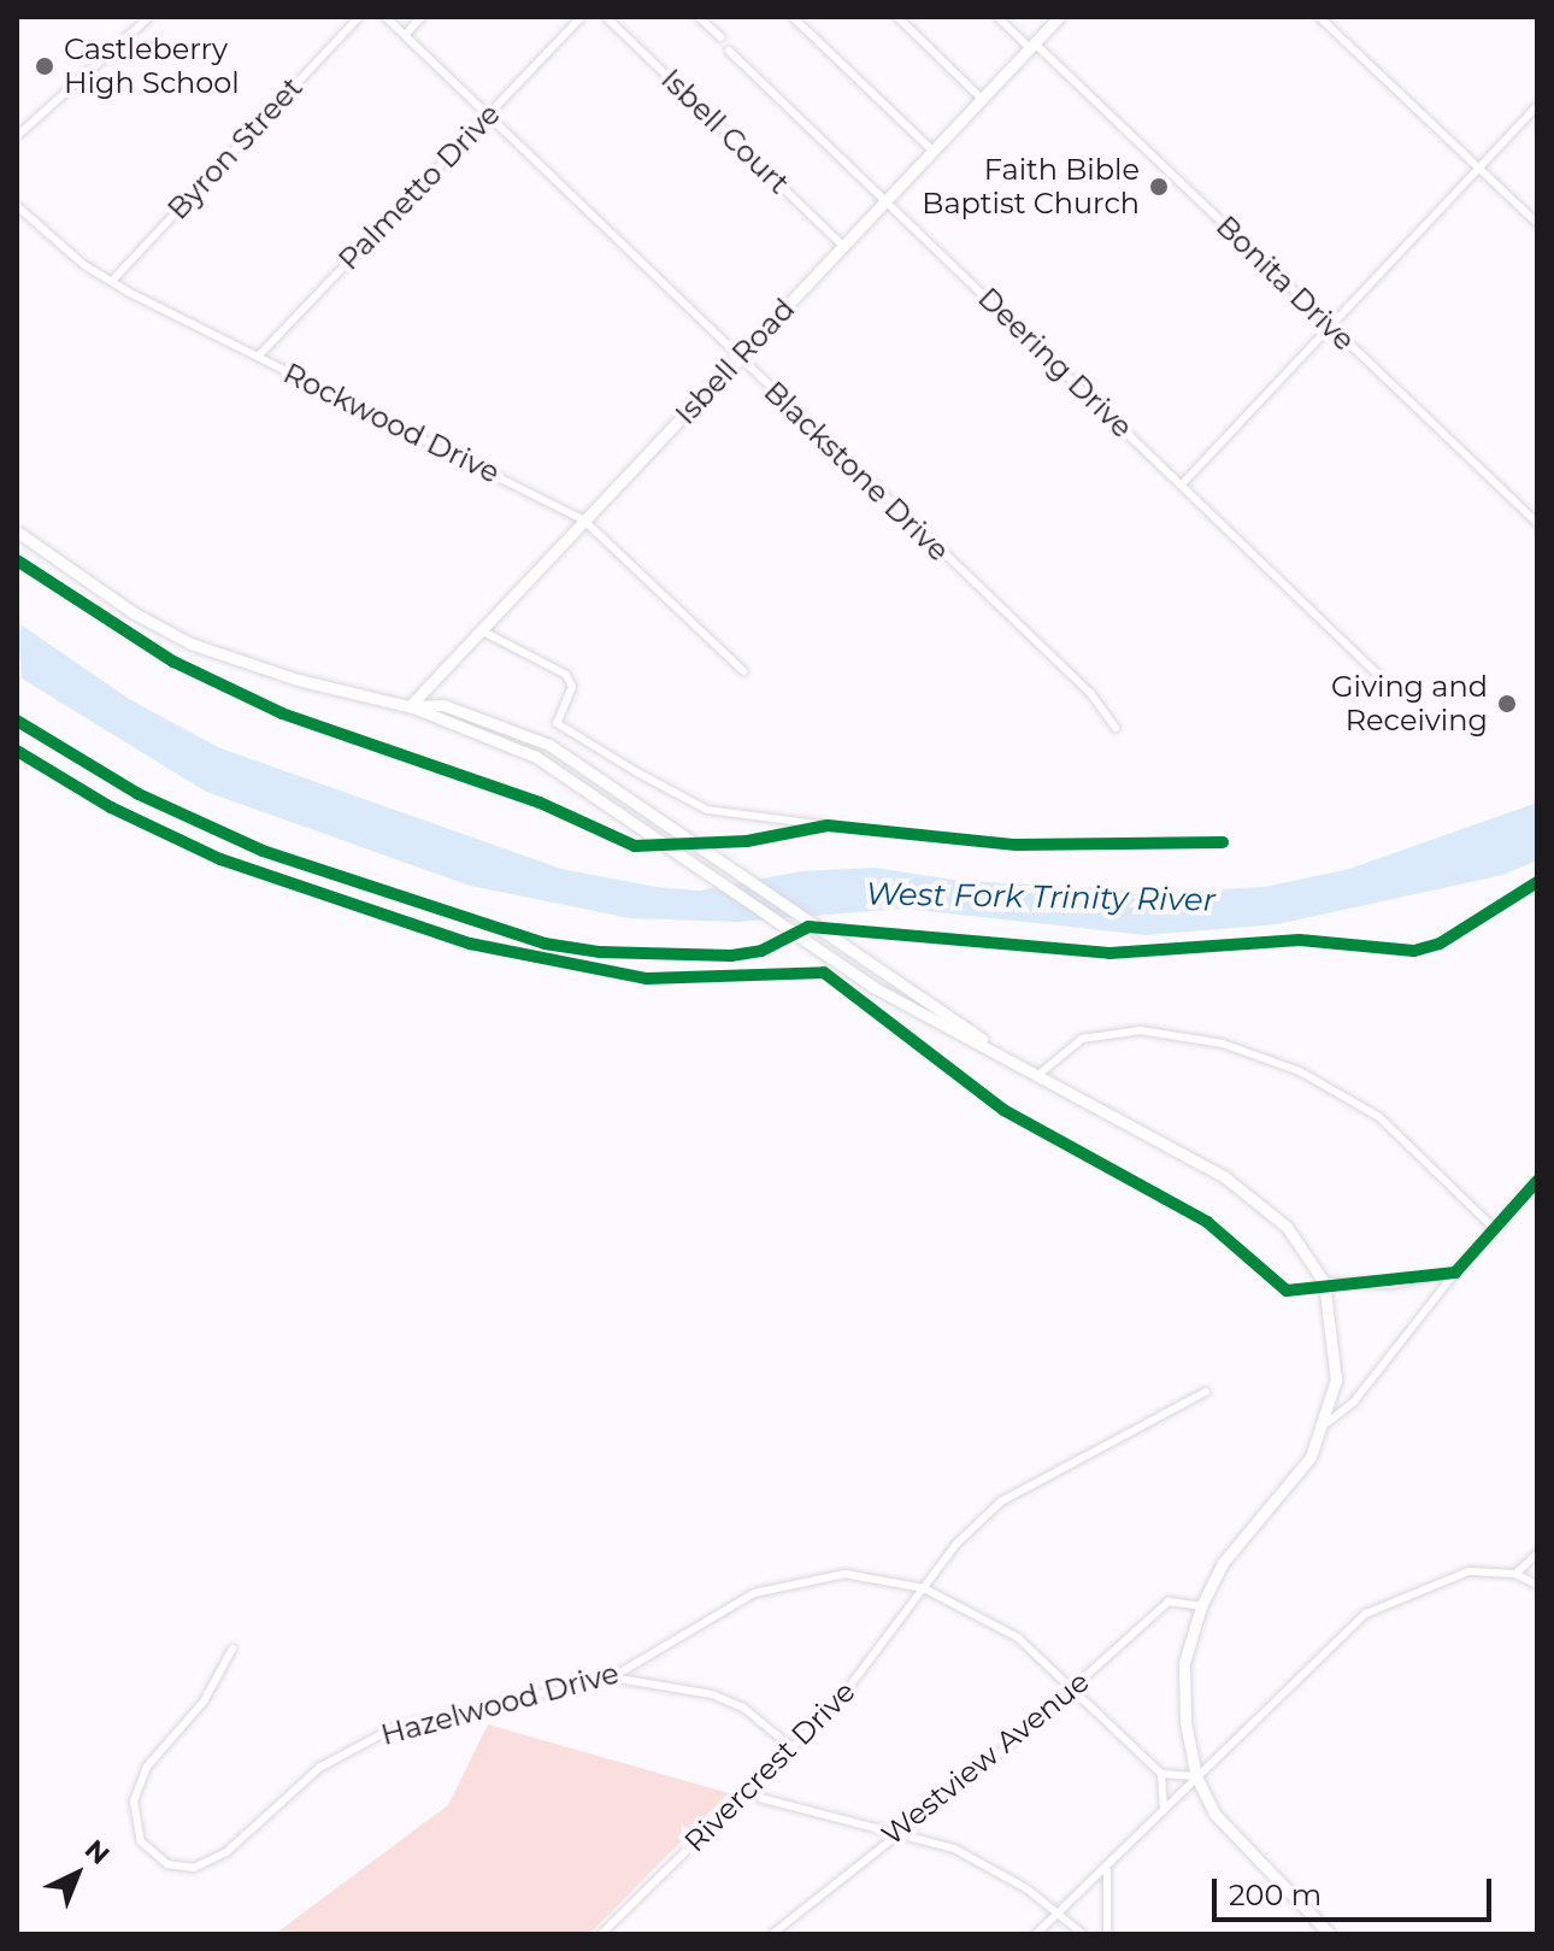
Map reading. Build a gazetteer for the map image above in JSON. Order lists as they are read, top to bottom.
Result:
{
  "streets": {
    "main road": ["Isbell Road"],
    "street": [
      "Isbell Court",
      "Byron Street",
      "Palmetto Drive",
      "Bonita Drive",
      "Deering Drive",
      "Rockwood Drive",
      "Blackstone Drive",
      "Hazelwood Drive",
      "Westview Avenue",
      "Rivercrest Drive"
    ]
  },
  "crossings": [
    ["Isbell Court", "Isbell Road"],
    ["Byron Street", "Rockwood Drive"],
    ["Palmetto Drive", "Rockwood Drive"],
    ["Palmetto Drive", "Blackstone Drive"],
    ["Bonita Drive", "Isbell Road"],
    ["Isbell Road", "Deering Drive"],
    ["Isbell Road", "Rockwood Drive"],
    ["Isbell Road", "Blackstone Drive"],
    ["Hazelwood Drive", "Westview Avenue"],
    ["Hazelwood Drive", "Rivercrest Drive"]
  ],
  "water": ["West Fork Trinity River"],
  "places": ["Castleberry High School", "Faith Bible Baptist Church", "Giving and Receiving"],
  "scale_bar": "200 m",
  "north": "top right"
}
